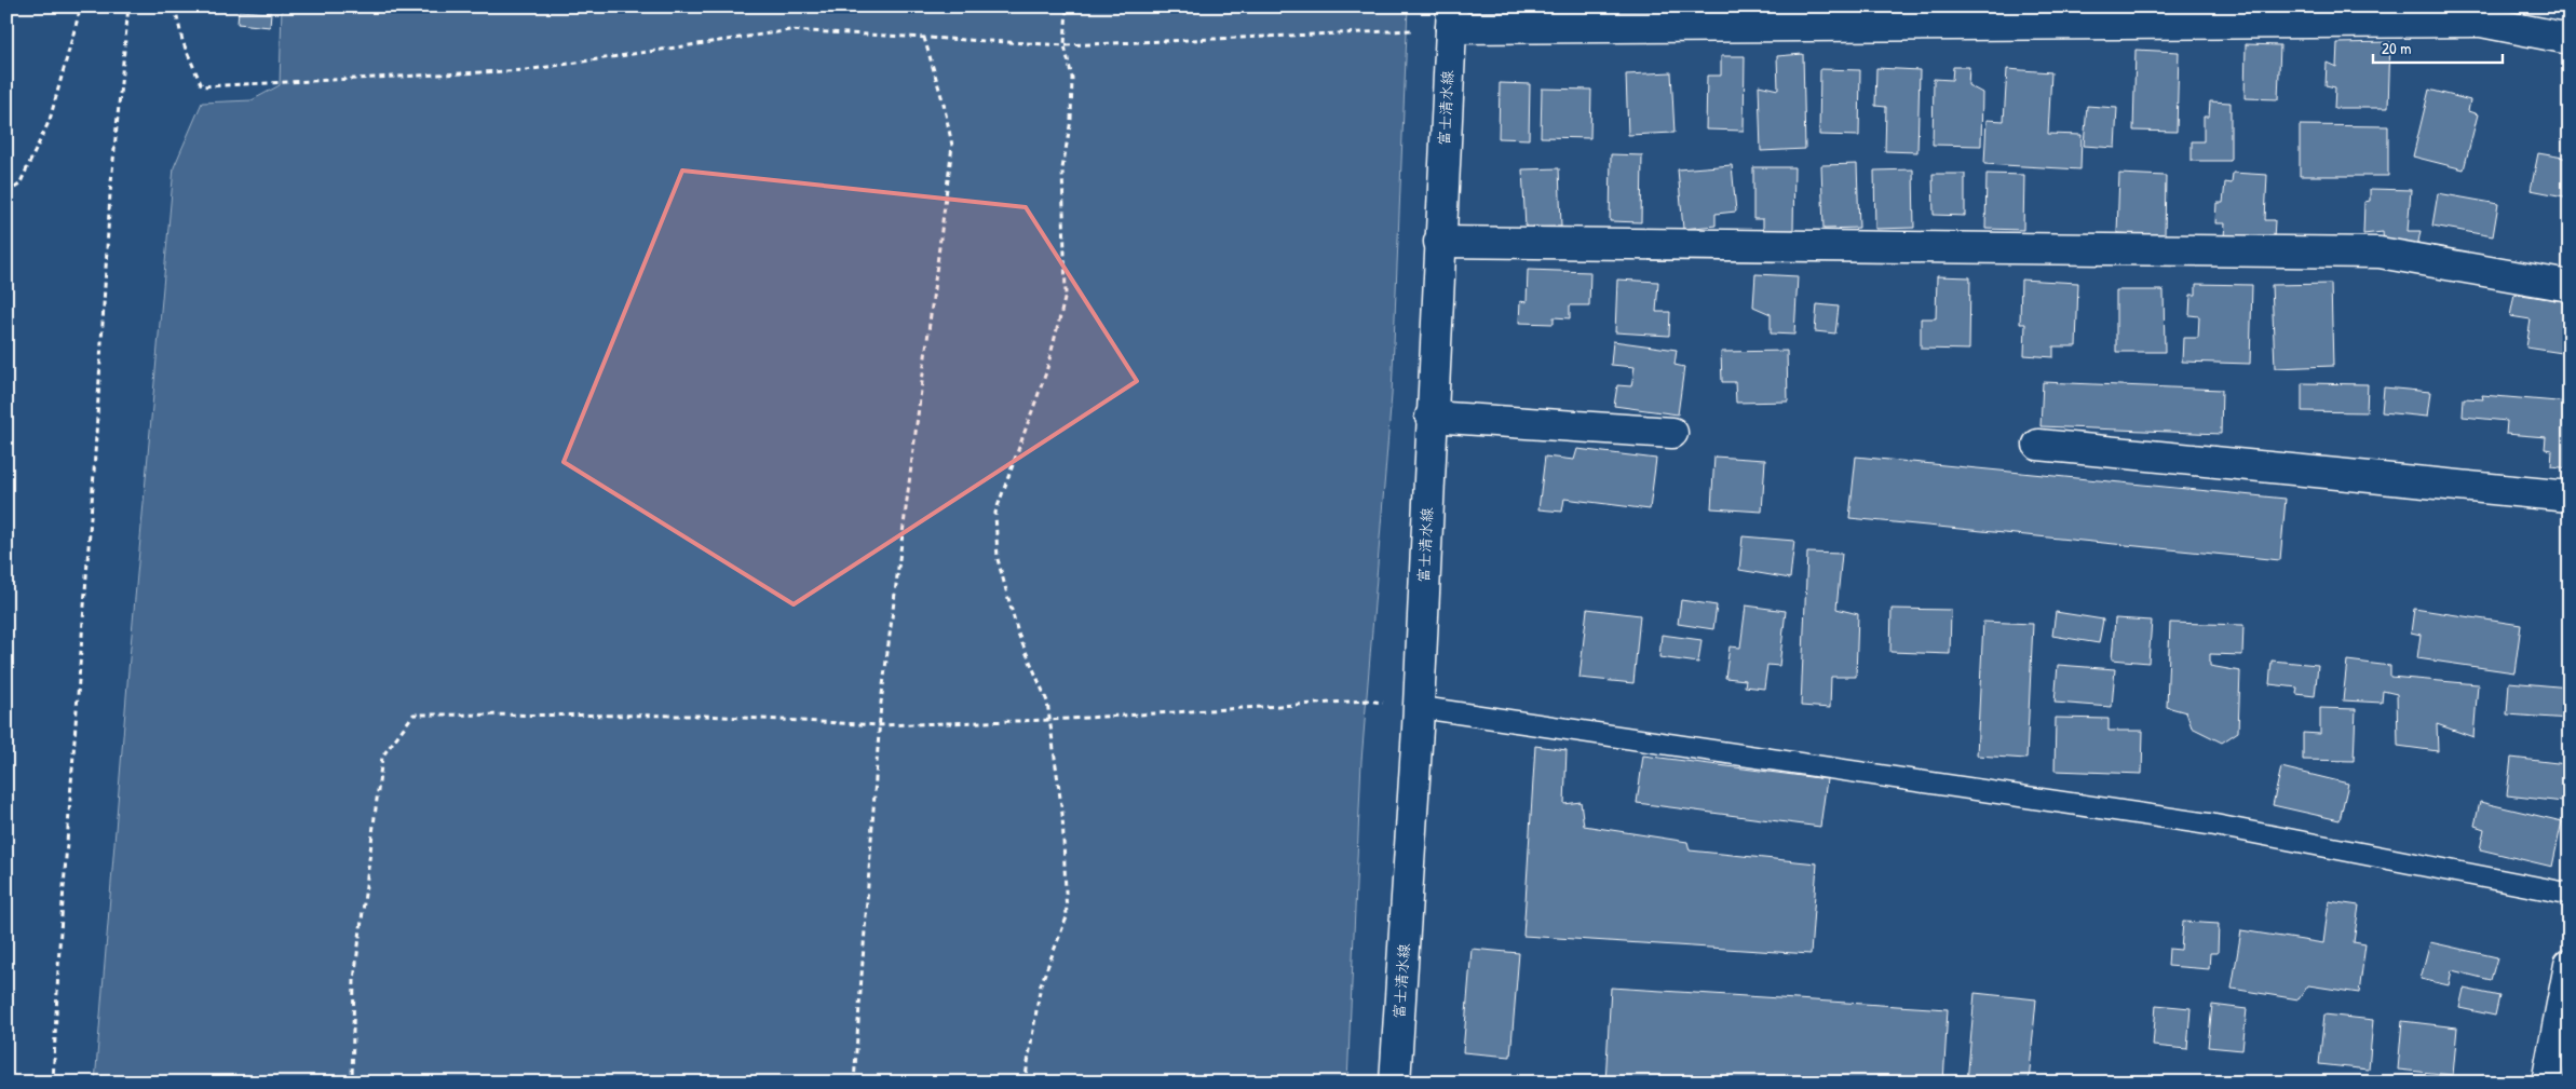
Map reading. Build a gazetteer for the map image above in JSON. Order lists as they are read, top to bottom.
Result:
{
  "streets": {
    "street": ["富士清水線"]
  },
  "scale_bar": "20 m"
}
